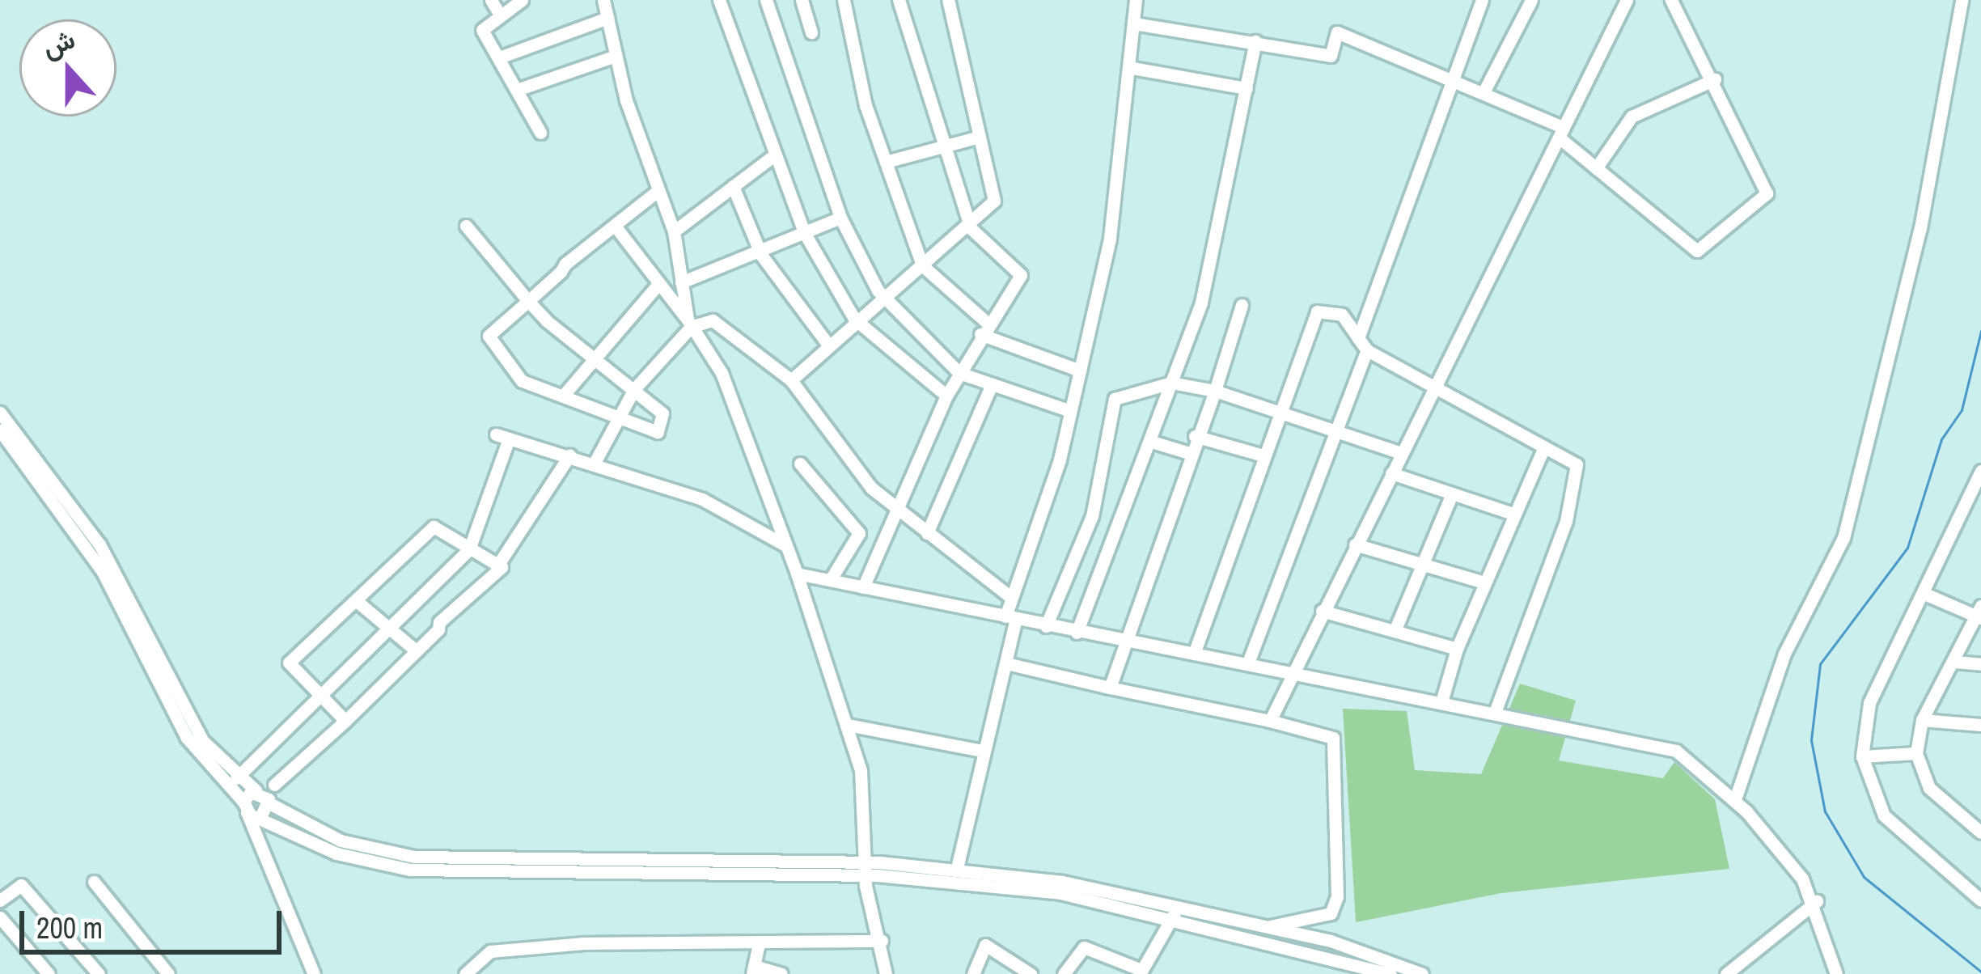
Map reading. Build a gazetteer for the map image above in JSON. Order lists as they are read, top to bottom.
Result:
{
  "scale_bar": "200 m",
  "north": "top"
}
